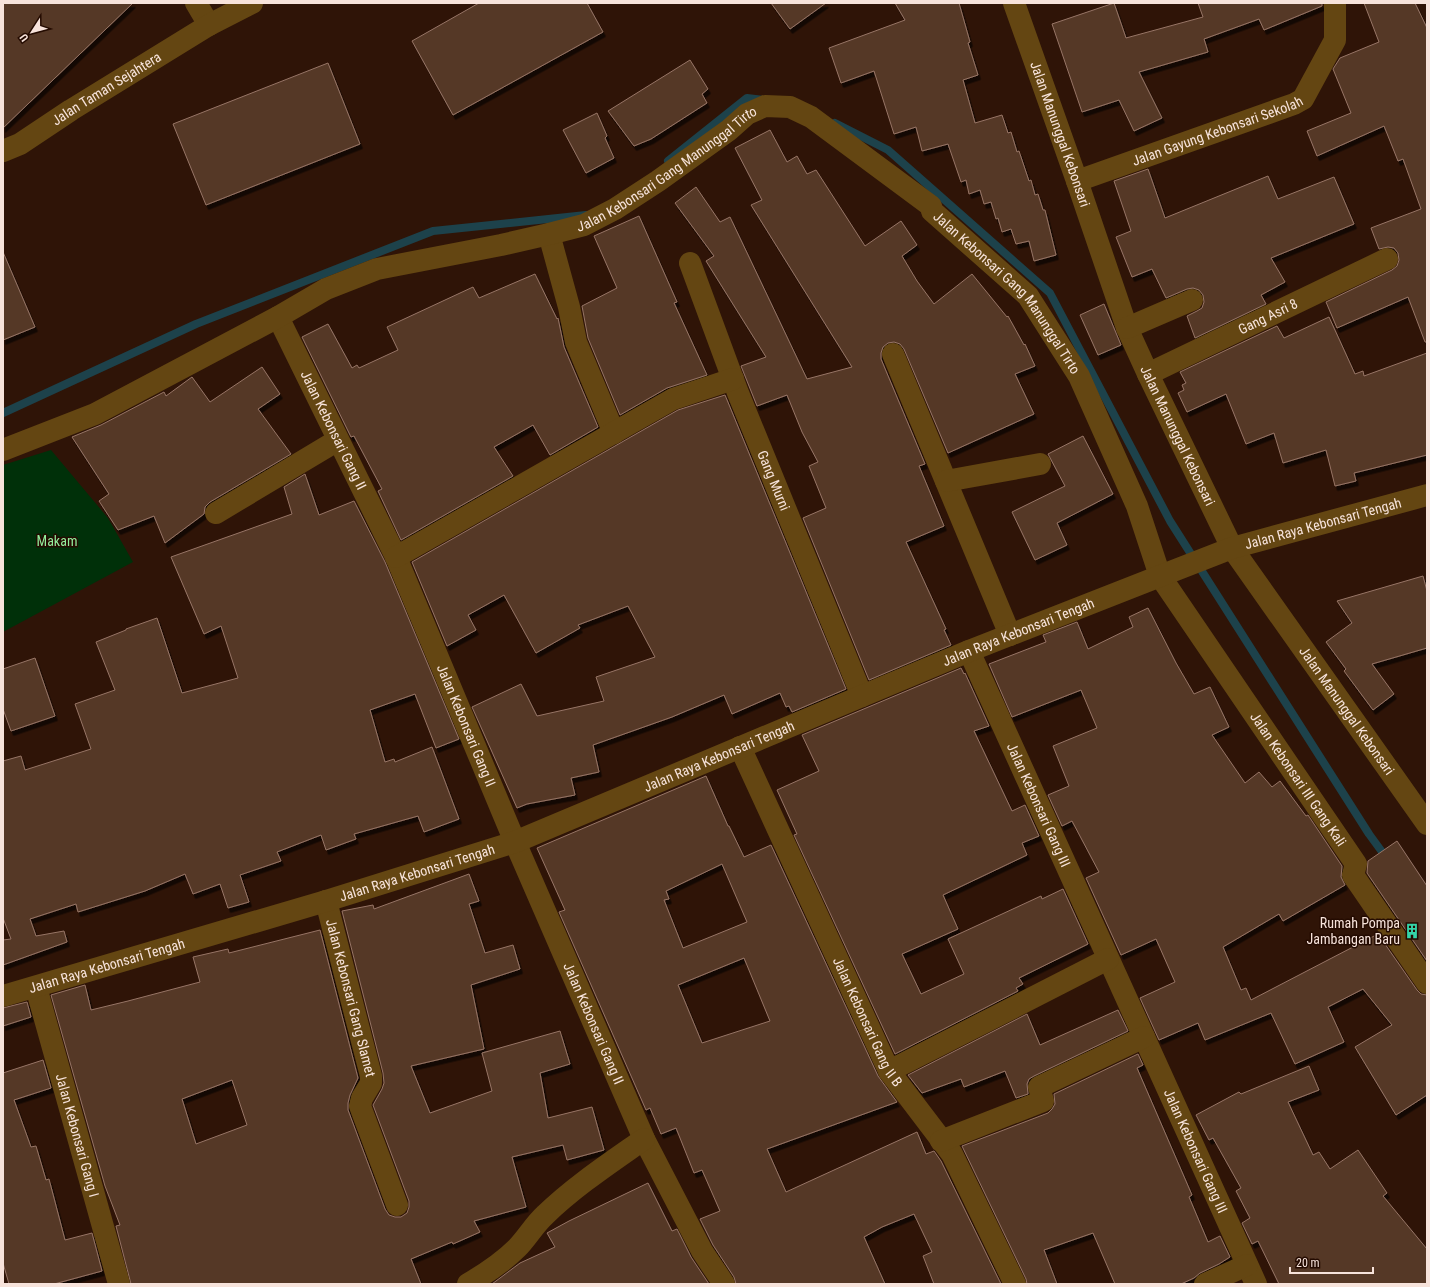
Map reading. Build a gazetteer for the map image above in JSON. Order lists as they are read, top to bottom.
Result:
{
  "streets": {
    "street": [
      "Jalan Taman Sejahtera",
      "Jalan Gayung Kebonsari Sekolah",
      "Jalan Manunggal Kebonsari",
      "Jalan Kebonsari Gang Manunggal Tirto",
      "Gang Asri 8",
      "Jalan Kebonsari Gang II",
      "Gang Murni",
      "Jalan Raya Kebonsari Tengah",
      "Jalan Kebonsari III Gang Kali",
      "Jalan Kebonsari Gang III",
      "Jalan Kebonsari Gang Slamet",
      "Jalan Kebonsari Gang II B",
      "Jalan Kebonsari Gang I"
    ]
  },
  "crossings": [
    ["Jalan Gayung Kebonsari Sekolah", "Jalan Manunggal Kebonsari"],
    ["Jalan Manunggal Kebonsari", "Gang Asri 8"],
    ["Jalan Manunggal Kebonsari", "Jalan Raya Kebonsari Tengah"],
    ["Jalan Kebonsari Gang Manunggal Tirto", "Jalan Kebonsari Gang II"],
    ["Jalan Kebonsari Gang Manunggal Tirto", "Jalan Raya Kebonsari Tengah"],
    ["Jalan Kebonsari Gang Manunggal Tirto", "Jalan Kebonsari III Gang Kali"],
    ["Jalan Kebonsari Gang II", "Jalan Raya Kebonsari Tengah"],
    ["Gang Murni", "Jalan Raya Kebonsari Tengah"],
    ["Jalan Raya Kebonsari Tengah", "Jalan Kebonsari III Gang Kali"],
    ["Jalan Raya Kebonsari Tengah", "Jalan Kebonsari Gang III"],
    ["Jalan Raya Kebonsari Tengah", "Jalan Kebonsari Gang Slamet"],
    ["Jalan Raya Kebonsari Tengah", "Jalan Kebonsari Gang II B"],
    ["Jalan Raya Kebonsari Tengah", "Jalan Kebonsari Gang I"]
  ],
  "parks": ["Makam"],
  "places": {
    "building": ["Rumah Pompa Jambangan Baru"]
  },
  "scale_bar": "20 m",
  "north": "bottom left"
}
